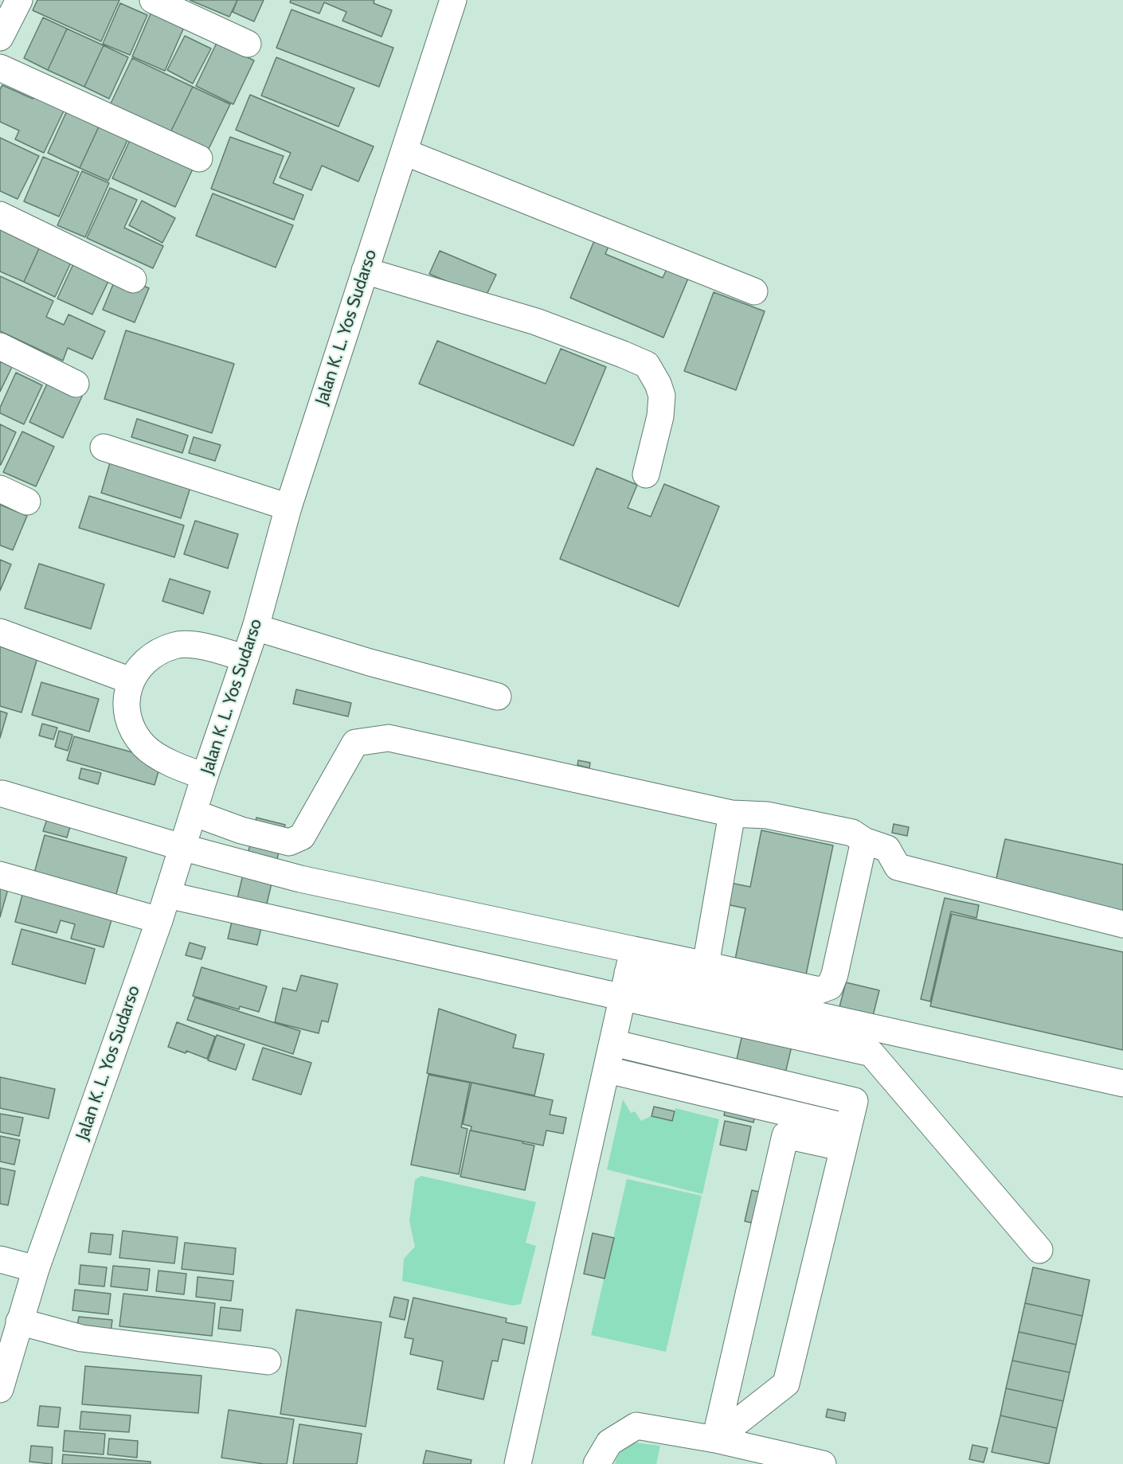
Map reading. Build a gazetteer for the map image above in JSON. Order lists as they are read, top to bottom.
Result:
{
  "streets": {
    "main road": ["Jalan K. L. Yos Sudarso"]
  }
}
